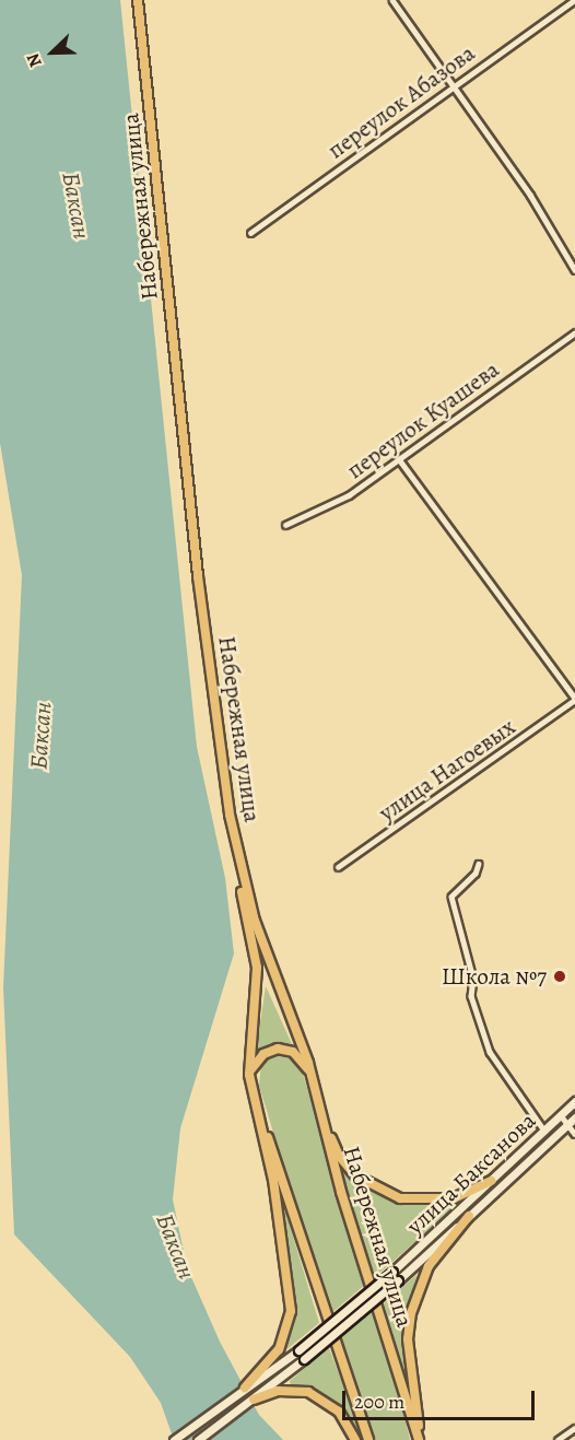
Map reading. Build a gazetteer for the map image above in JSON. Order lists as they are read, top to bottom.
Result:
{
  "streets": {
    "main road": ["Набережная улица", "улица Баксанова"],
    "street": ["переулок Абазова", "переулок Куашева", "улица Нагоевых"]
  },
  "water": ["Баксан"],
  "places": ["Школа №7"],
  "scale_bar": "200 m",
  "north": "bottom left"
}
